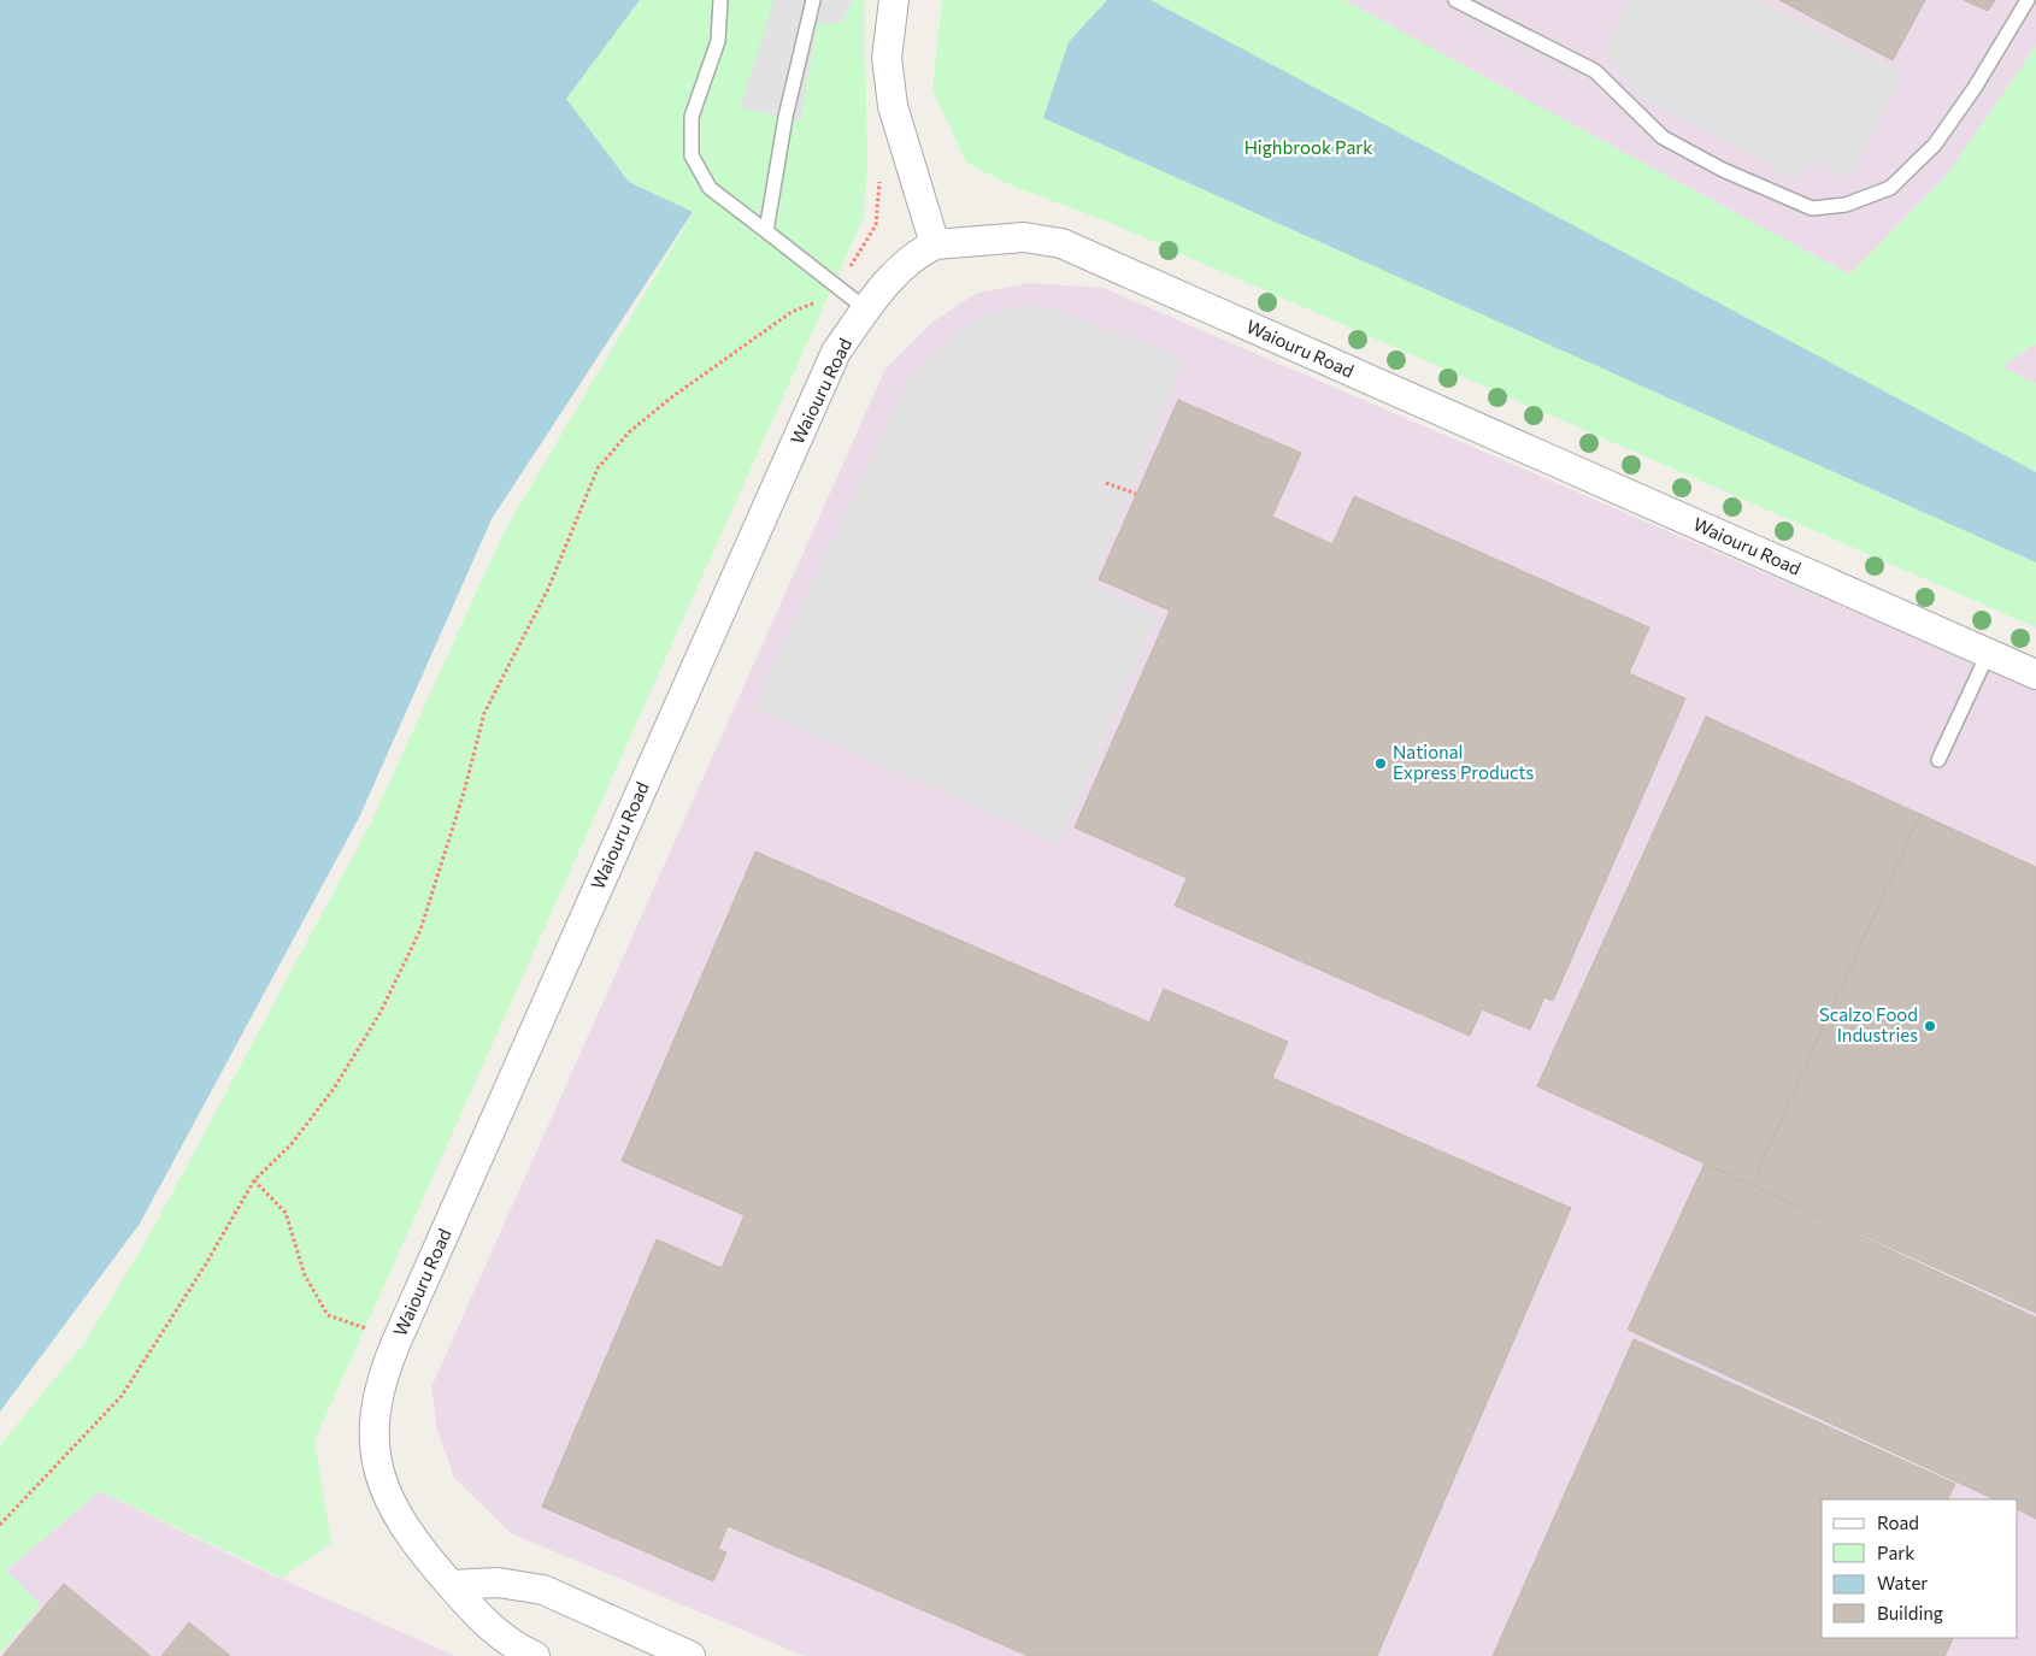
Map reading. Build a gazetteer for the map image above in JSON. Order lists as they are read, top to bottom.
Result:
{
  "streets": {
    "street": ["Waiouru Road"]
  },
  "parks": ["Highbrook Park"],
  "places": ["National Express Products", "Scalzo Food Industries"],
  "legend": [
    "Road",
    "Park",
    "Water",
    "Building"
  ]
}
